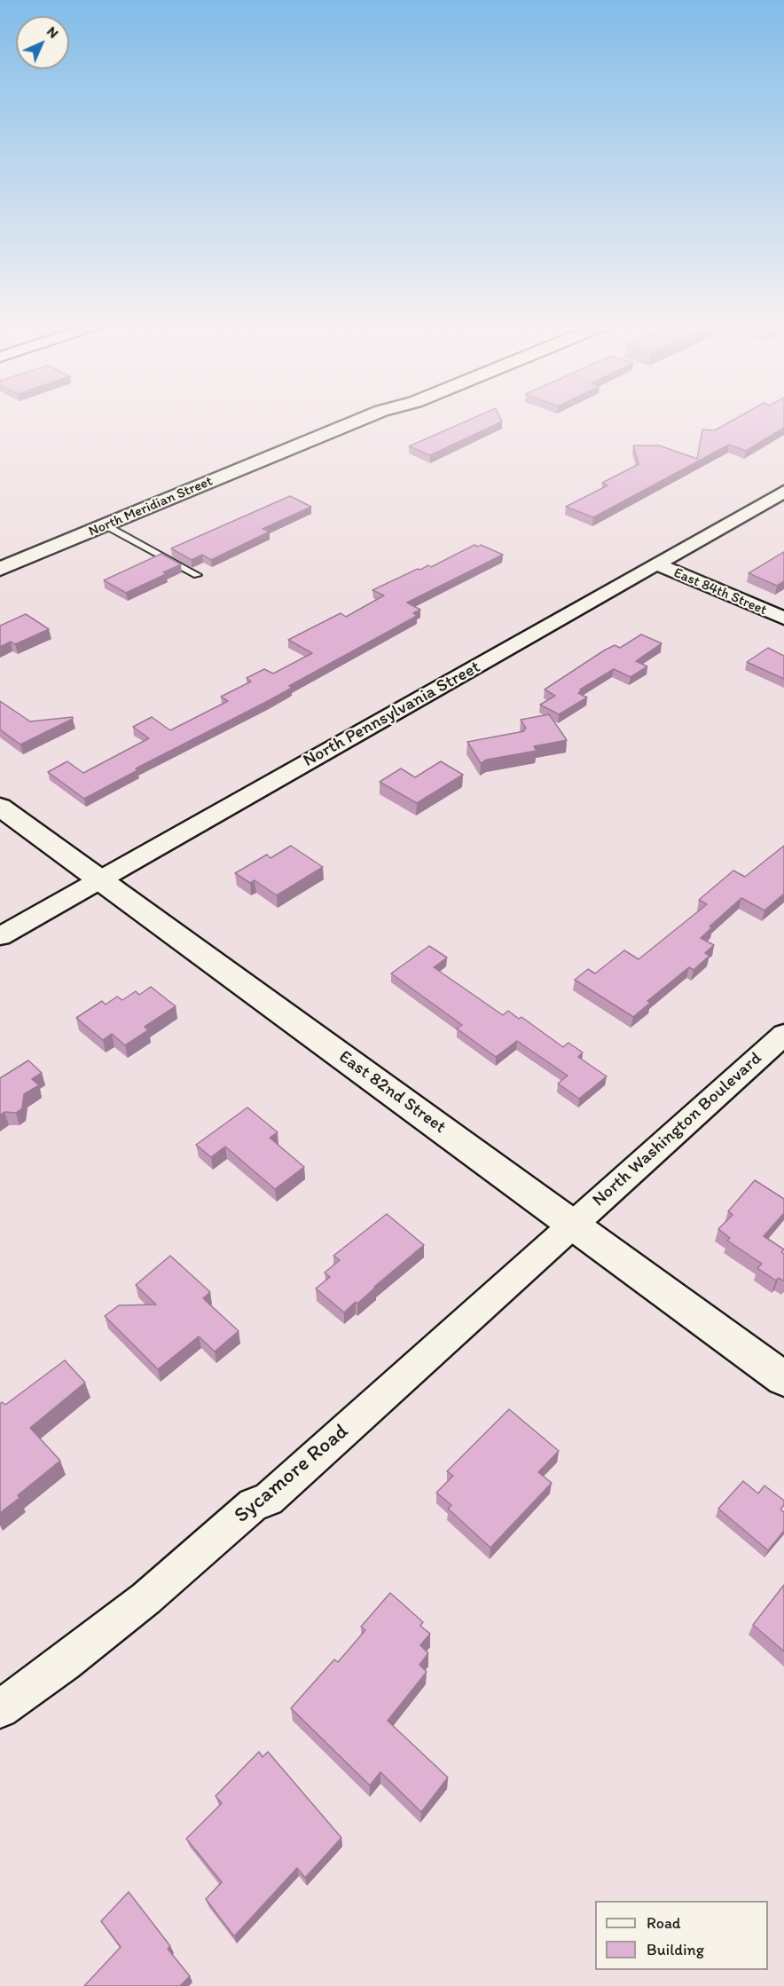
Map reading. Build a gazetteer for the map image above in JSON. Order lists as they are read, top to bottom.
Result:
{
  "streets": {
    "main road": ["North Meridian Street", "East 82nd Street"],
    "street": [
      "East 84th Street",
      "North Pennsylvania Street",
      "North Washington Boulevard",
      "Sycamore Road"
    ]
  },
  "crossings": [
    ["East 84th Street", "North Pennsylvania Street"],
    ["North Pennsylvania Street", "East 82nd Street"],
    ["East 82nd Street", "North Washington Boulevard"],
    ["East 82nd Street", "Sycamore Road"],
    ["North Washington Boulevard", "Sycamore Road"]
  ],
  "legend": ["Road", "Building"],
  "north": "top right"
}
